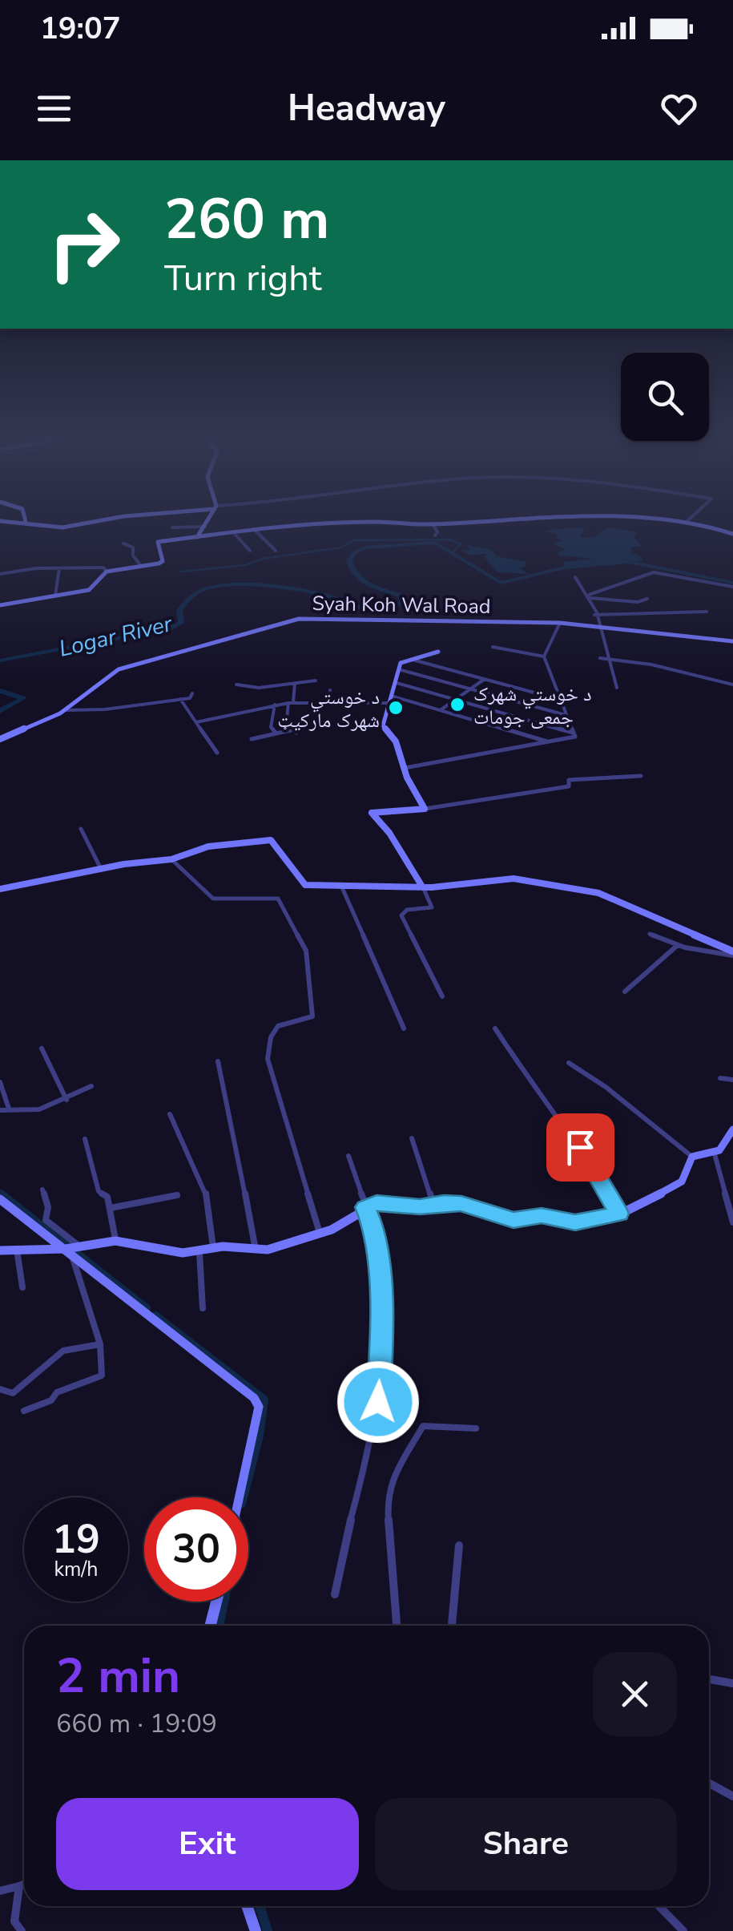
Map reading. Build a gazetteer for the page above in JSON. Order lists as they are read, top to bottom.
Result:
{
  "streets": {
    "street": ["Syah Koh Wal Road"]
  },
  "water": ["Logar River"],
  "places": ["د خوستي شهرک جمعی جومات", "د خوستي شهرک مارکیټ"],
  "page": {
    "status": "19:07",
    "header": "Headway",
    "turn": ["260 m", "Turn right"],
    "speed": "19 km/h",
    "limit": "30",
    "heading": ["2 min", "660 m · 19:09"],
    "buttons": ["Exit", "Share"]
  }
}
